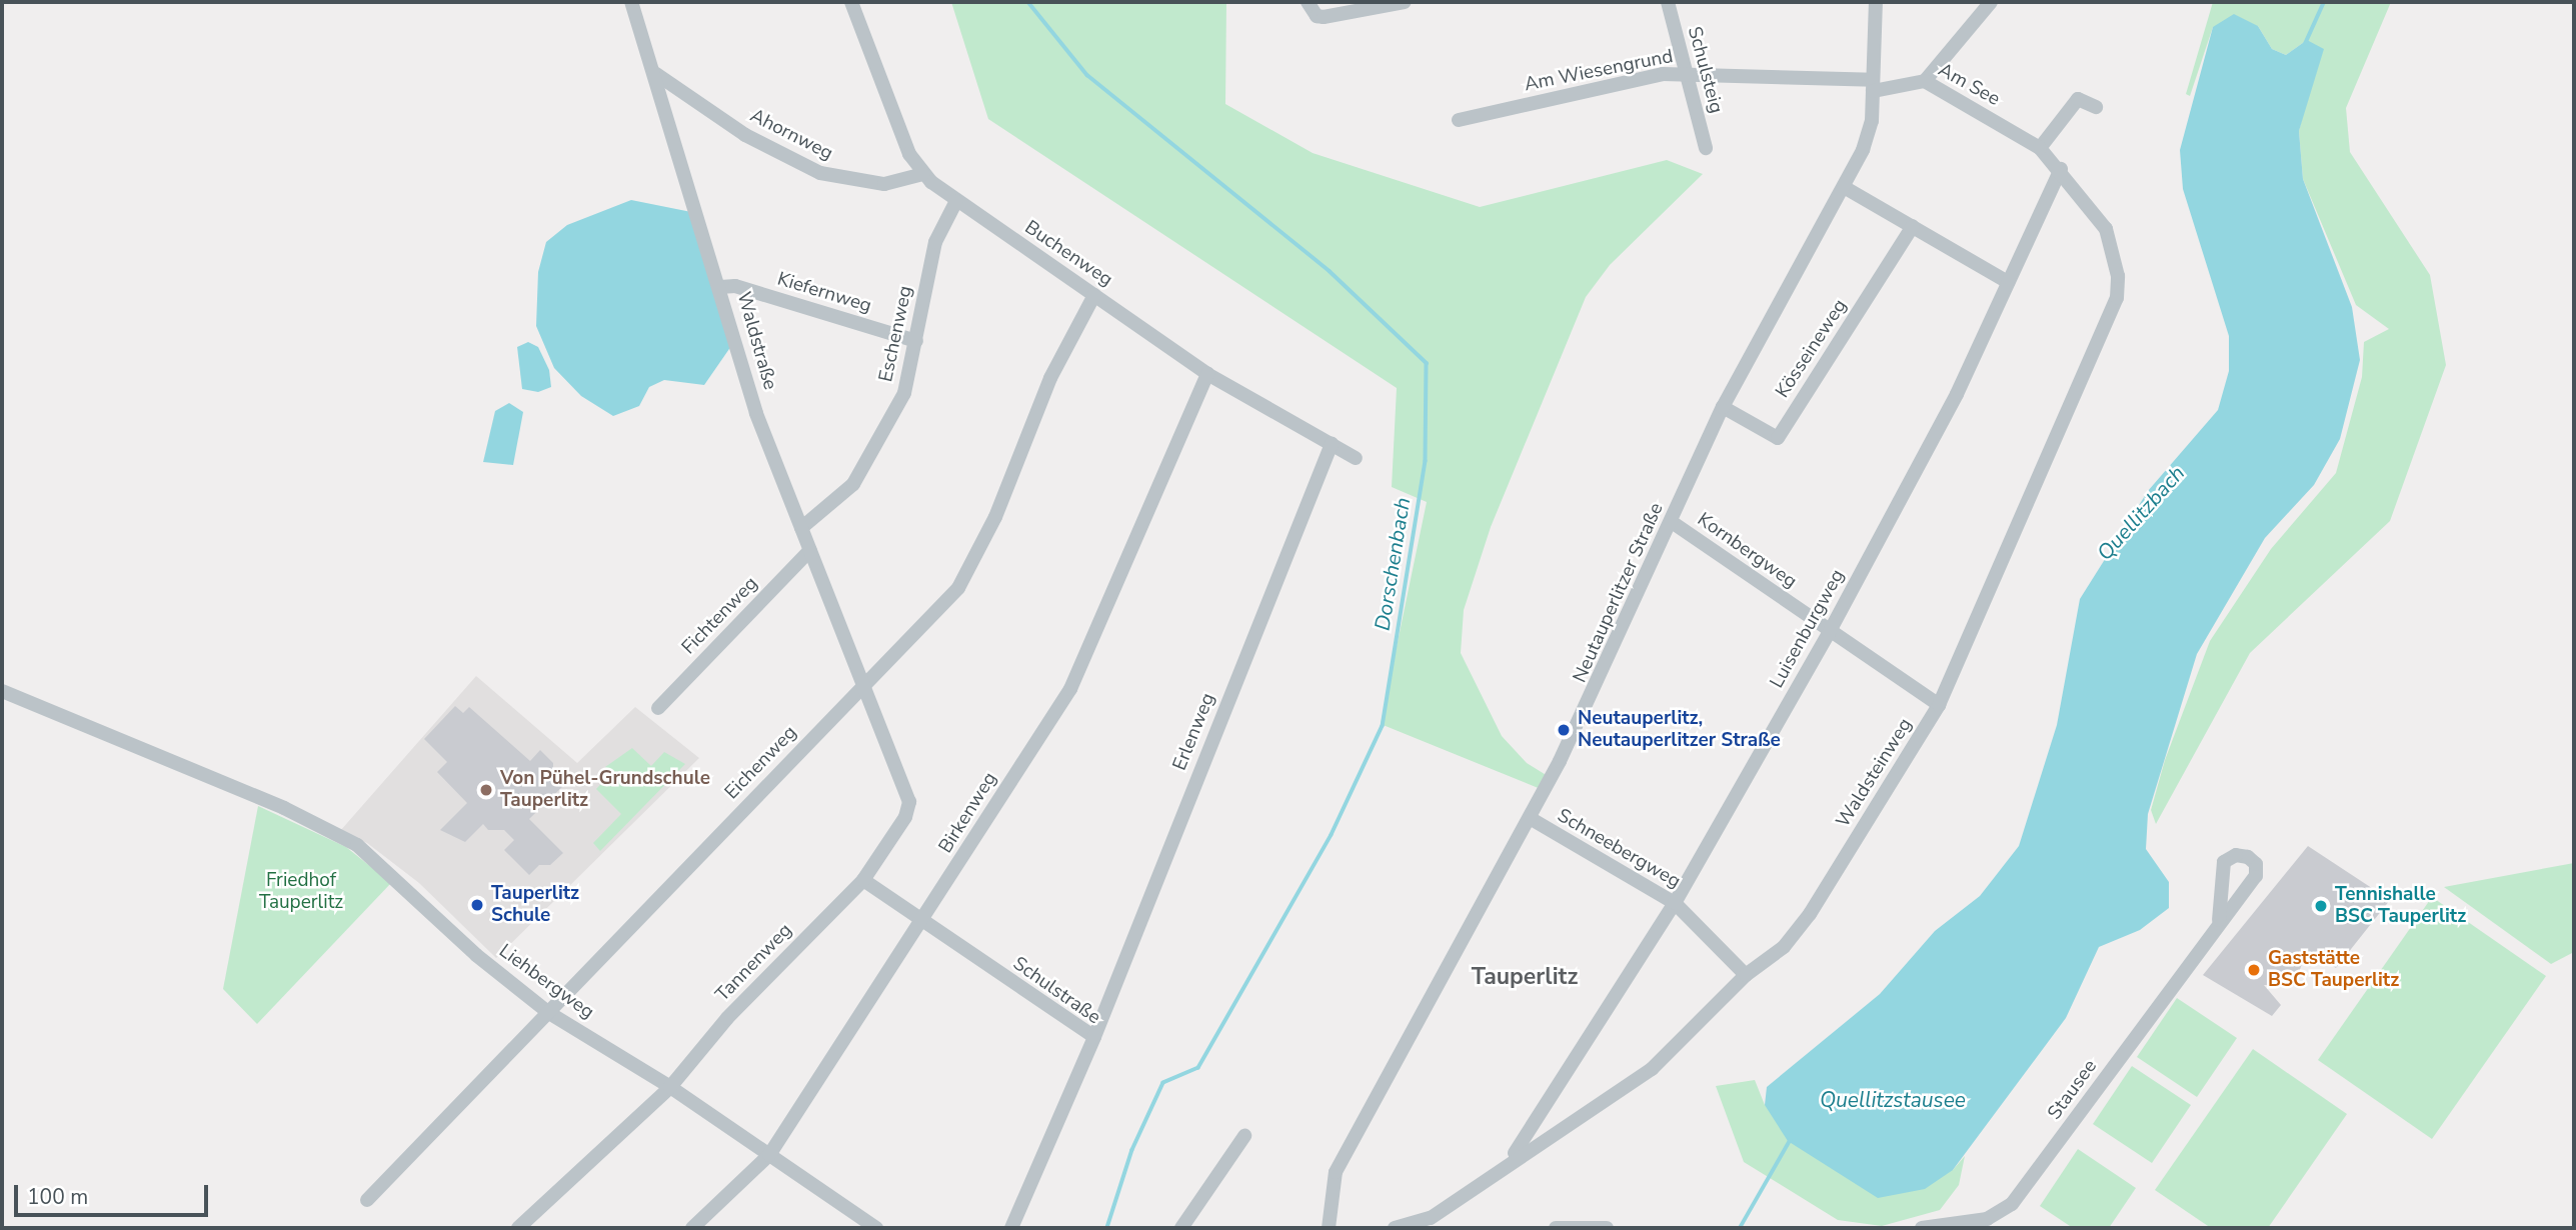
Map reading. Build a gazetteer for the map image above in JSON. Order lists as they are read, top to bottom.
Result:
{
  "streets": {
    "street": [
      "Schulsteig",
      "Am Wiesengrund",
      "Am See",
      "Ahornweg",
      "Buchenweg",
      "Kiefernweg",
      "Eschenweg",
      "Waldstraße",
      "Kösseineweg",
      "Kornbergweg",
      "Neutauperlitzer Straße",
      "Fichtenweg",
      "Luisenburgweg",
      "Erlenweg",
      "Eichenweg",
      "Waldsteinweg",
      "Birkenweg",
      "Schneebergweg",
      "Tannenweg",
      "Liehbergweg",
      "Schulstraße",
      "Stausee"
    ]
  },
  "crossings": [
    ["Schulsteig", "Am Wiesengrund"],
    ["Am Wiesengrund", "Am See"],
    ["Am Wiesengrund", "Neutauperlitzer Straße"],
    ["Am See", "Neutauperlitzer Straße"],
    ["Am See", "Luisenburgweg"],
    ["Am See", "Waldsteinweg"],
    ["Ahornweg", "Buchenweg"],
    ["Ahornweg", "Waldstraße"],
    ["Buchenweg", "Eschenweg"],
    ["Buchenweg", "Erlenweg"],
    ["Buchenweg", "Eichenweg"],
    ["Buchenweg", "Birkenweg"],
    ["Kiefernweg", "Eschenweg"],
    ["Kiefernweg", "Waldstraße"],
    ["Eschenweg", "Waldstraße"],
    ["Waldstraße", "Fichtenweg"],
    ["Waldstraße", "Eichenweg"],
    ["Waldstraße", "Tannenweg"],
    ["Kösseineweg", "Neutauperlitzer Straße"],
    ["Kornbergweg", "Neutauperlitzer Straße"],
    ["Kornbergweg", "Luisenburgweg"],
    ["Kornbergweg", "Waldsteinweg"],
    ["Neutauperlitzer Straße", "Schneebergweg"],
    ["Luisenburgweg", "Waldsteinweg"],
    ["Luisenburgweg", "Schneebergweg"],
    ["Erlenweg", "Schulstraße"],
    ["Eichenweg", "Tannenweg"],
    ["Eichenweg", "Liehbergweg"],
    ["Waldsteinweg", "Schneebergweg"],
    ["Birkenweg", "Liehbergweg"],
    ["Birkenweg", "Schulstraße"],
    ["Tannenweg", "Liehbergweg"],
    ["Tannenweg", "Schulstraße"]
  ],
  "districts": ["Tauperlitz"],
  "water": ["Quellitzbach", "Dorschenbach", "Quellitzstausee"],
  "parks": ["Friedhof Tauperlitz"],
  "places": [
    "Neutauperlitz, Neutauperlitzer Straße",
    "Von Pühel-Grundschule Tauperlitz",
    "Tauperlitz Schule",
    "Tennishalle BSC Tauperlitz",
    "Gaststätte BSC Tauperlitz"
  ],
  "scale_bar": "100 m"
}
